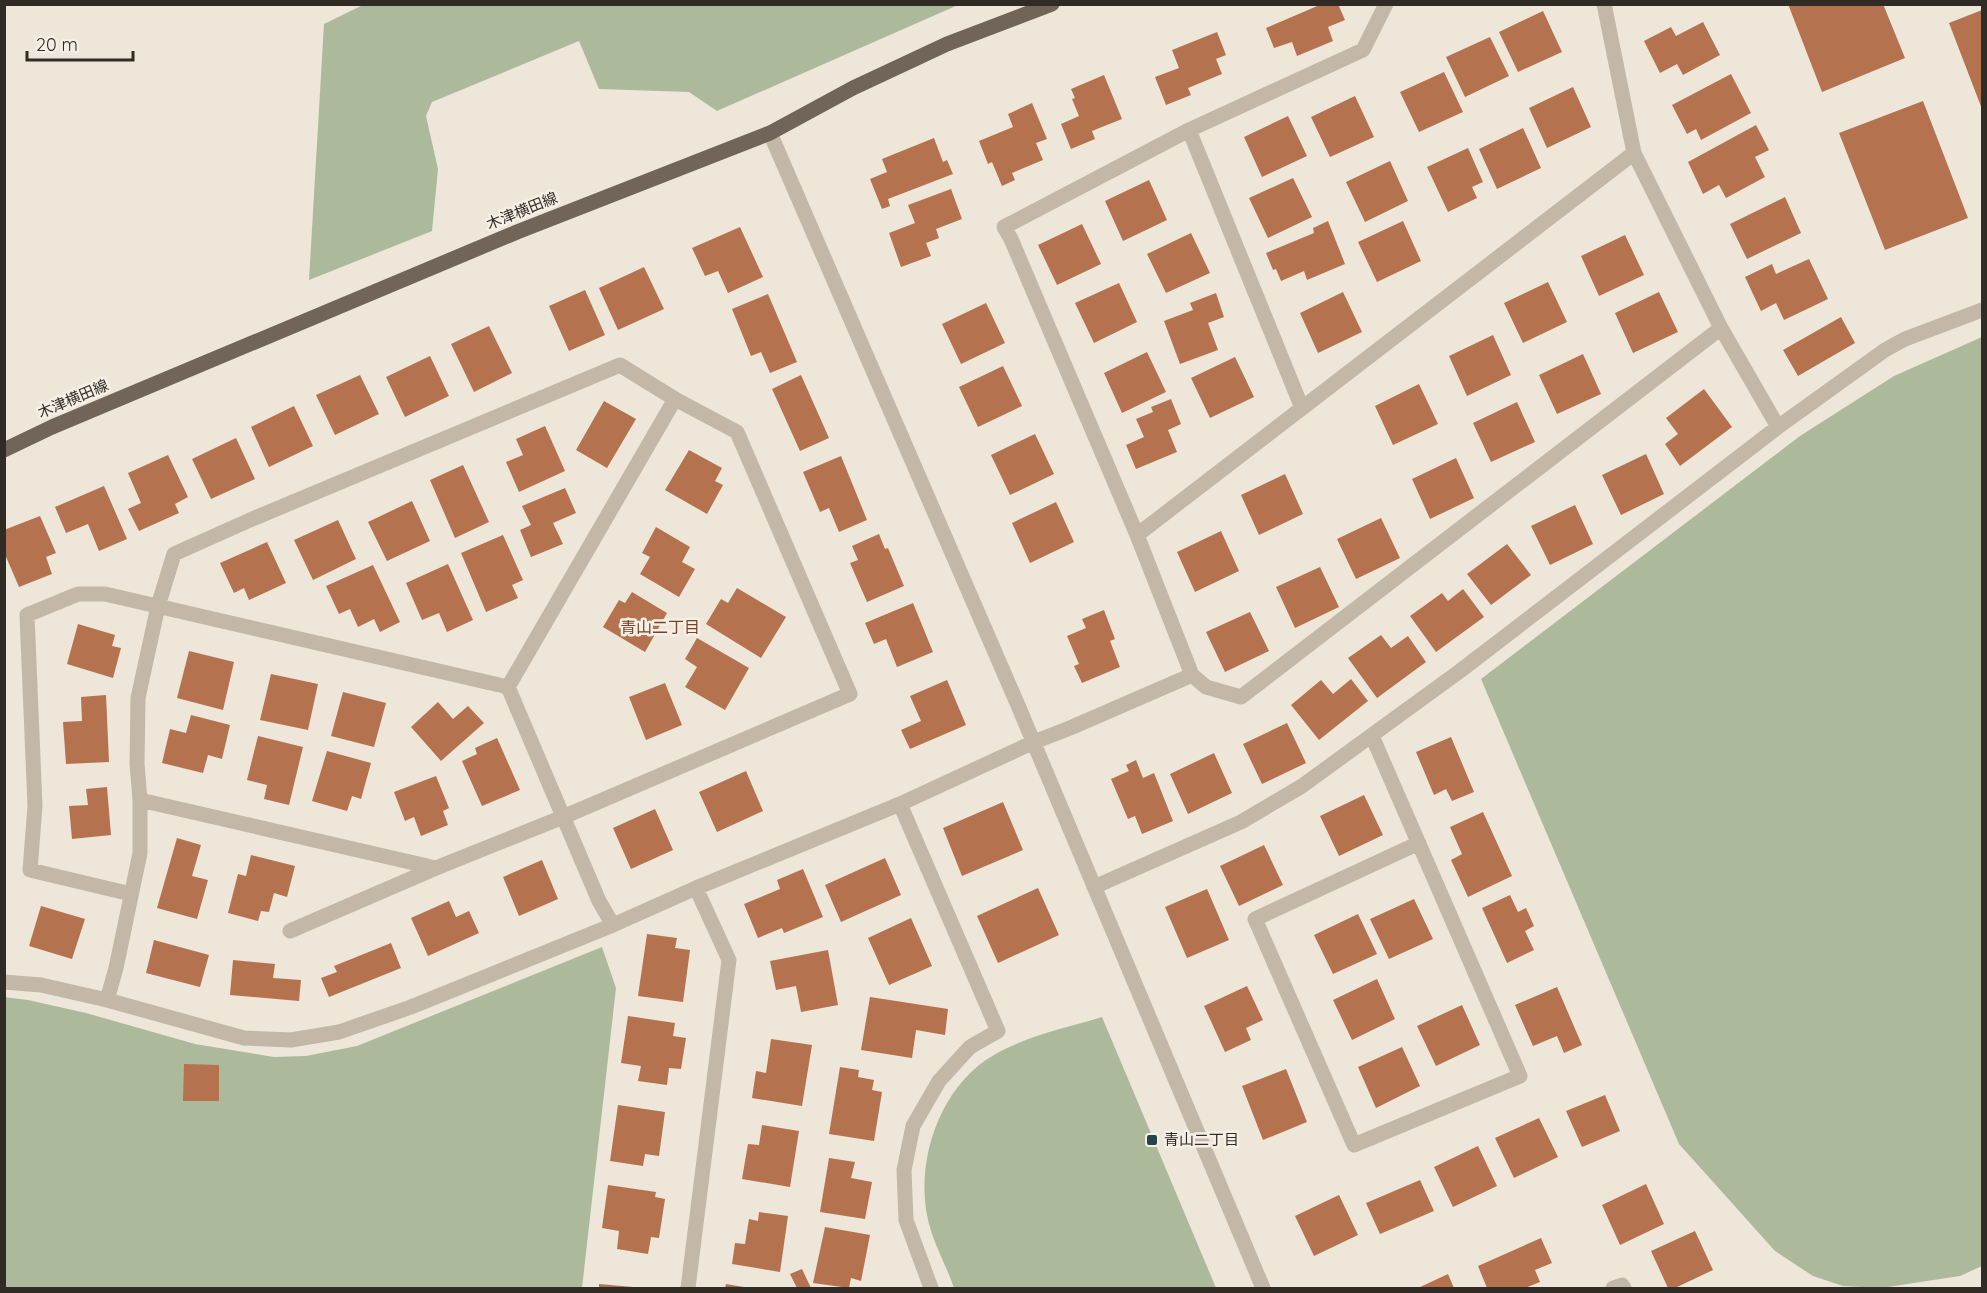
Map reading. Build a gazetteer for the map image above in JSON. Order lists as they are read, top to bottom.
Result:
{
  "streets": {
    "main road": ["木津横田線"]
  },
  "districts": ["青山二丁目"],
  "places": {
    "transit": ["青山二丁目"]
  },
  "scale_bar": "20 m"
}
